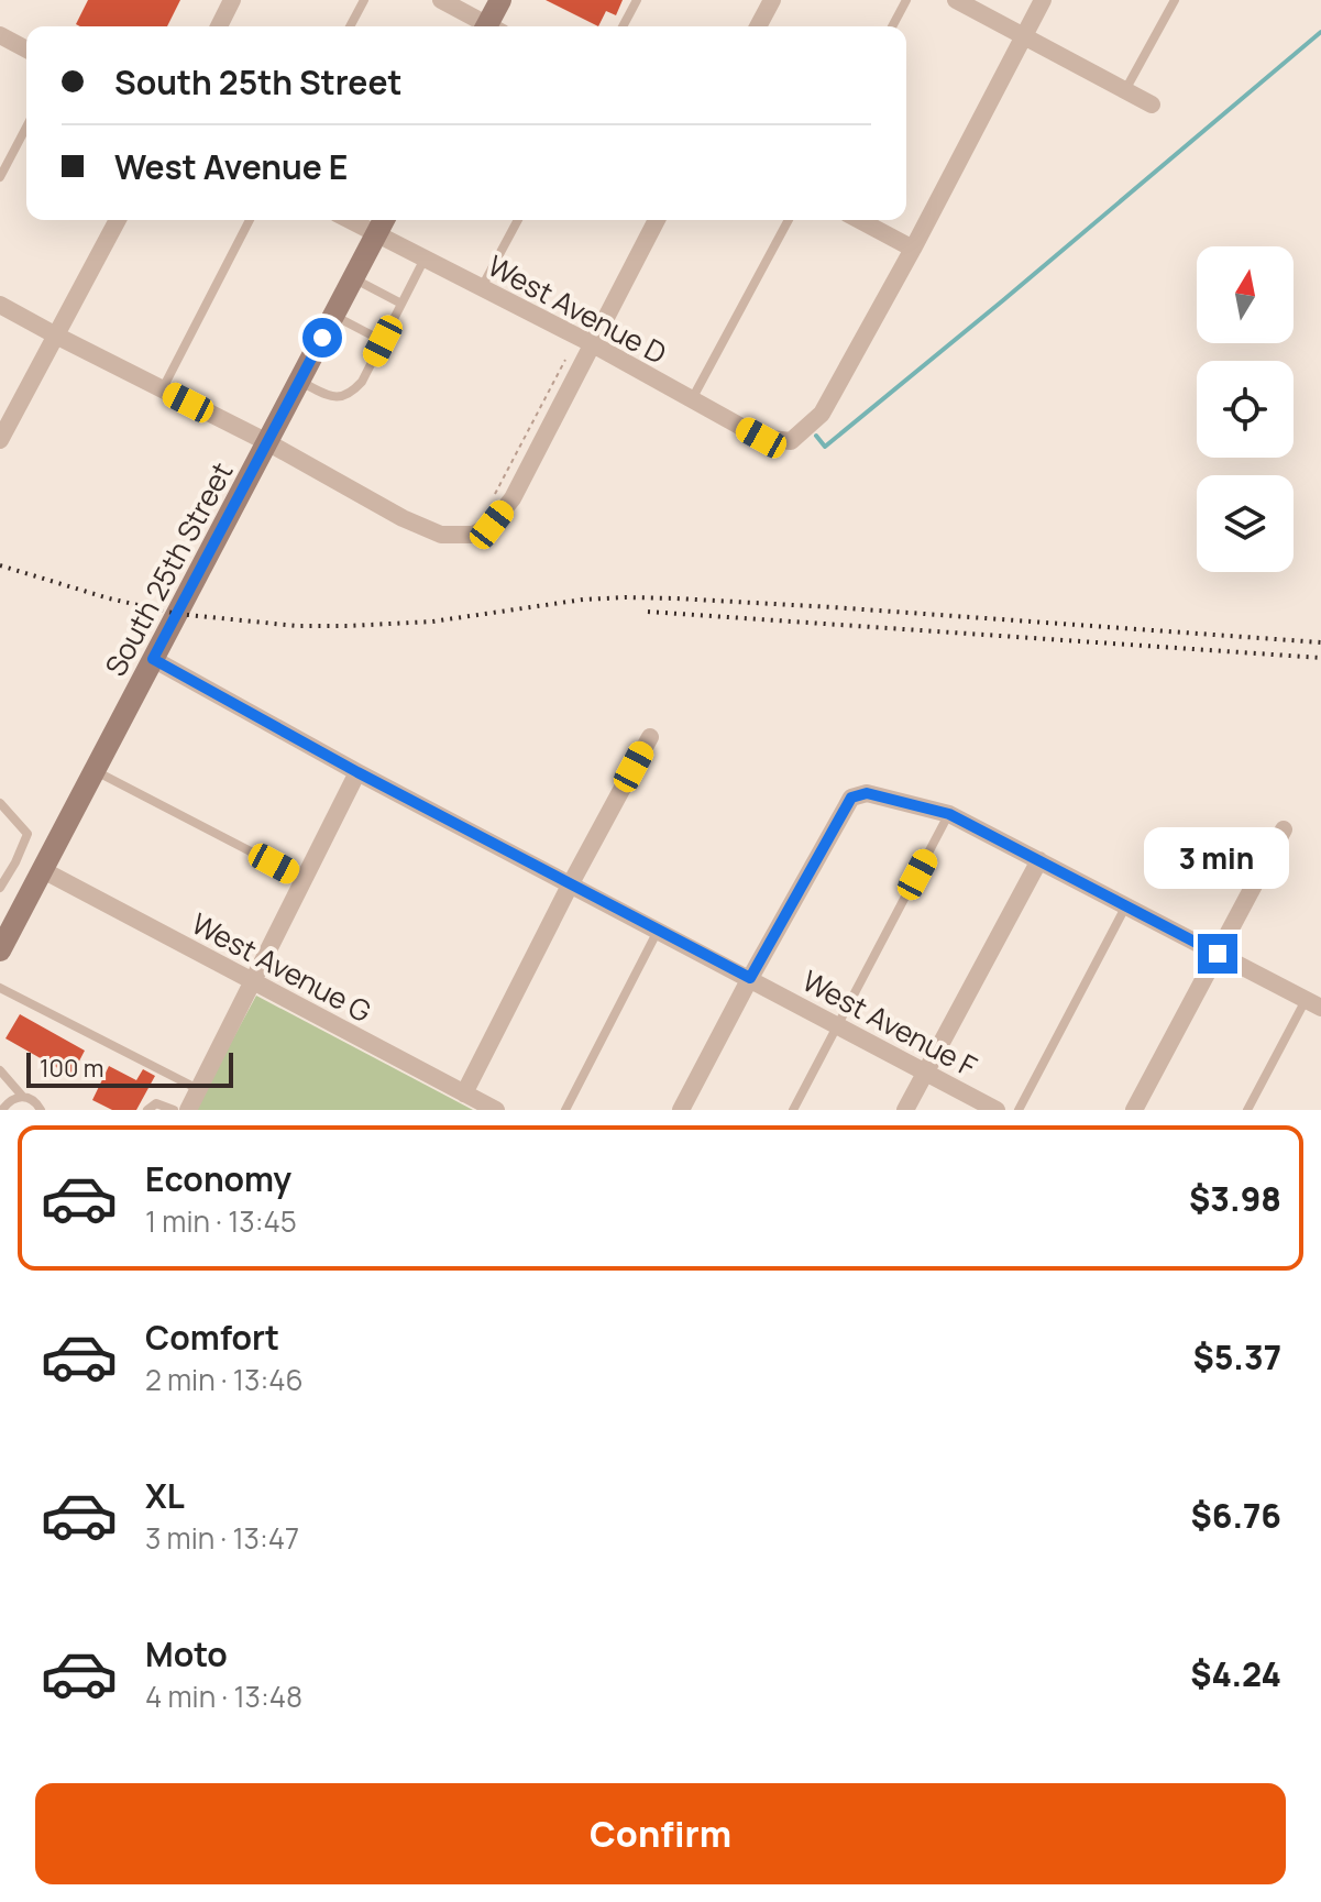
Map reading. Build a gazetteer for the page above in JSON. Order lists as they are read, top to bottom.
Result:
{
  "streets": {
    "street": [
      "West Avenue D",
      "South 25th Street",
      "West Avenue G",
      "West Avenue F"
    ]
  },
  "crossings": [
    ["West Avenue D", "South 25th Street"],
    ["South 25th Street", "West Avenue G"],
    ["South 25th Street", "West Avenue F"]
  ],
  "scale_bar": "100 m",
  "north": "top",
  "page": {
    "banner": ["South 25th Street", "West Avenue E"],
    "bubble": "3 min",
    "scale": "100 m",
    "list": [
      {
        "name": "Economy",
        "note": "1 min · 13:45",
        "value": "$3.98"
      },
      {
        "name": "Comfort",
        "note": "2 min · 13:46",
        "value": "$5.37"
      },
      {
        "name": "XL",
        "note": "3 min · 13:47",
        "value": "$6.76"
      },
      {
        "name": "Moto",
        "note": "4 min · 13:48",
        "value": "$4.24"
      }
    ],
    "buttons": "Confirm"
  }
}
